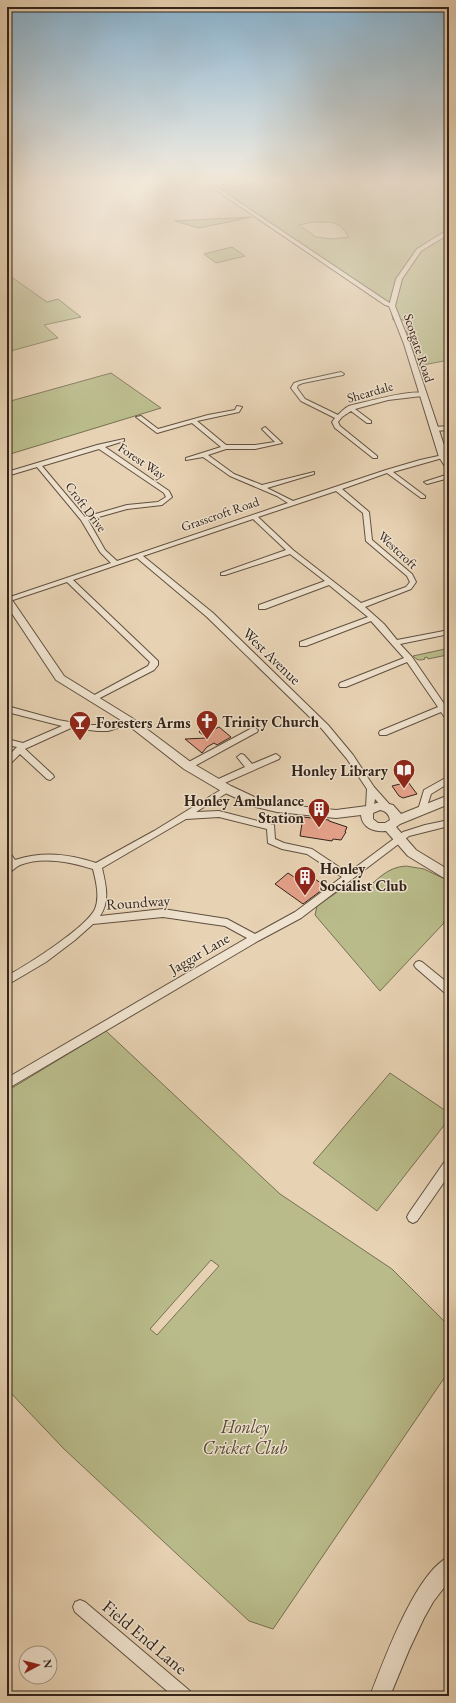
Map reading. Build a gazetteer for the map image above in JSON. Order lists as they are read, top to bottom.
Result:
{
  "streets": {
    "street": [
      "Scotgate Road",
      "Sheardale",
      "Forest Way",
      "Croft Drive",
      "Grasscroft Road",
      "Westcroft",
      "West Avenue",
      "Roundway",
      "Jaggar Lane",
      "Field End Lane"
    ]
  },
  "crossings": [
    ["Scotgate Road", "Sheardale"],
    ["Scotgate Road", "Grasscroft Road"],
    ["Forest Way", "Croft Drive"],
    ["Croft Drive", "Grasscroft Road"],
    ["Grasscroft Road", "Westcroft"],
    ["Grasscroft Road", "West Avenue"],
    ["Roundway", "Jaggar Lane"]
  ],
  "parks": ["Honley Cricket Club"],
  "places": {
    "church": ["Trinity Church"],
    "bar": ["Foresters Arms"],
    "library": ["Honley Library"],
    "building": ["Honley Ambulance Station", "Honley Socialist Club"]
  },
  "north": "right"
}
